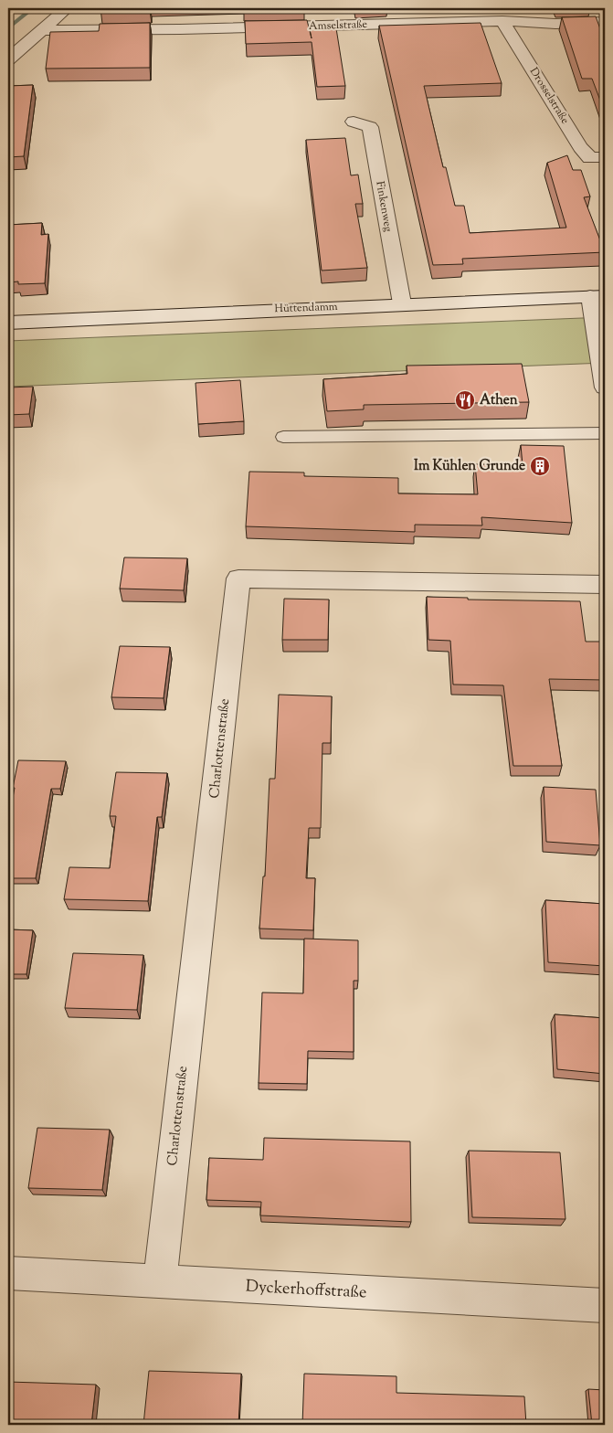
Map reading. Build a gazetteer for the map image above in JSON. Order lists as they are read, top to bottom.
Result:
{
  "streets": {
    "street": [
      "Amselstraße",
      "Drosselstraße",
      "Finkenweg",
      "Hüttendamm",
      "Charlottenstraße",
      "Dyckerhoffstraße"
    ]
  },
  "crossings": [
    ["Amselstraße", "Drosselstraße"],
    ["Finkenweg", "Hüttendamm"],
    ["Charlottenstraße", "Dyckerhoffstraße"]
  ],
  "places": {
    "restaurant": ["Athen"],
    "building": ["Im Kühlen Grunde"]
  }
}
